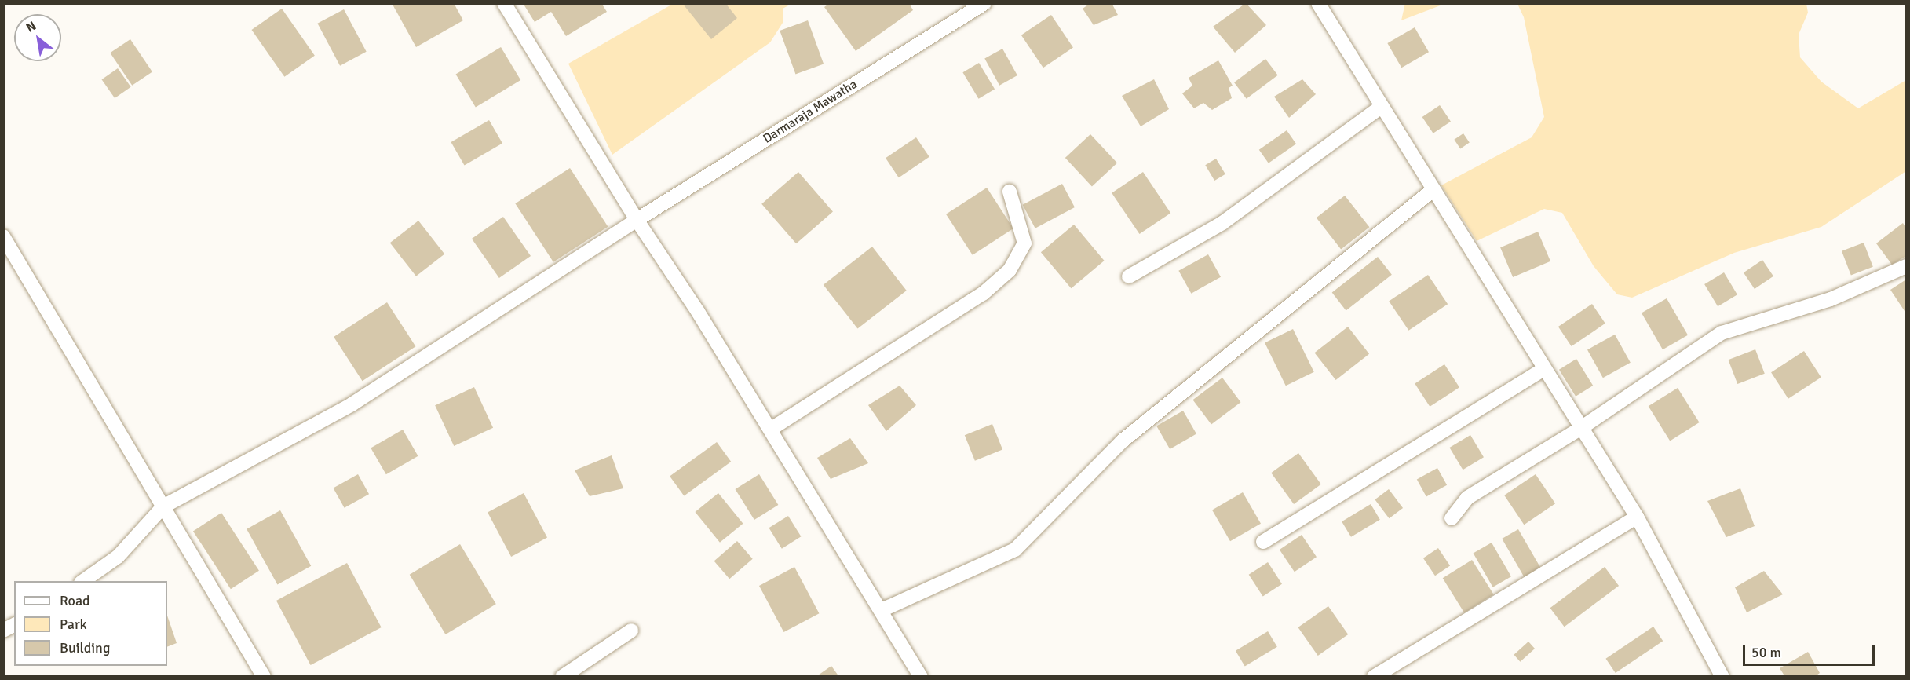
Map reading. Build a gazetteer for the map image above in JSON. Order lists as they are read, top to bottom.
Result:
{
  "streets": {
    "street": ["Darmaraja Mawatha"]
  },
  "legend": ["Road", "Park", "Building"],
  "scale_bar": "50 m",
  "north": "top left"
}
